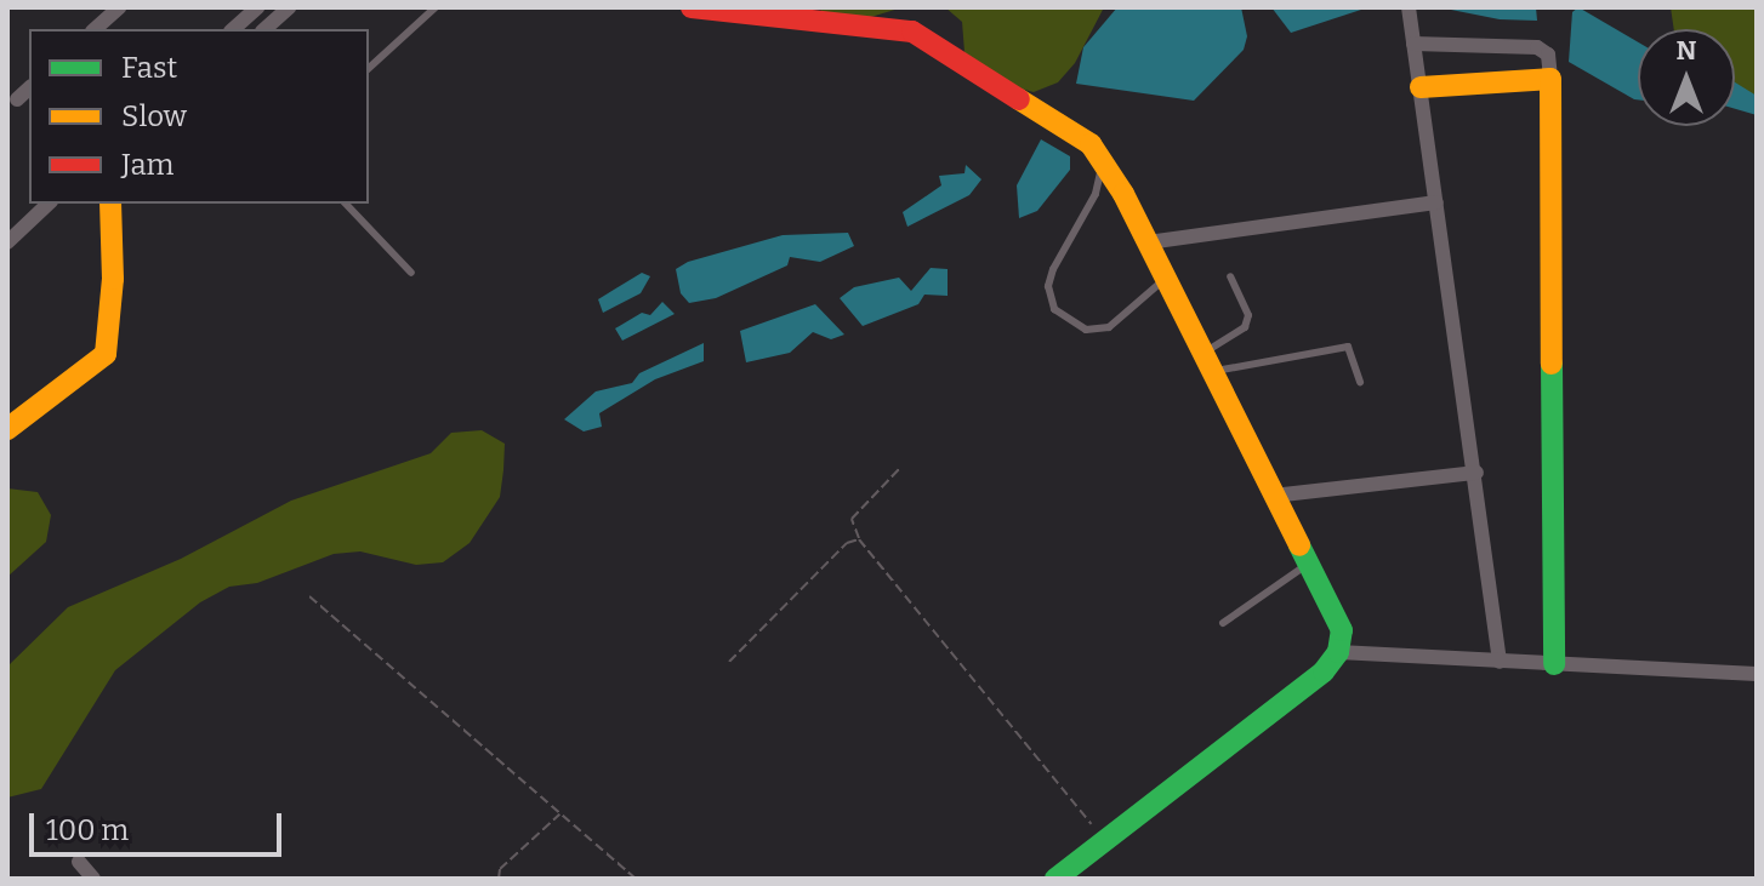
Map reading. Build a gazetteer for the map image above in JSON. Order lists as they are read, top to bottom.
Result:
{
  "legend": ["Fast", "Slow", "Jam"],
  "scale_bar": "100 m",
  "north": "top"
}
